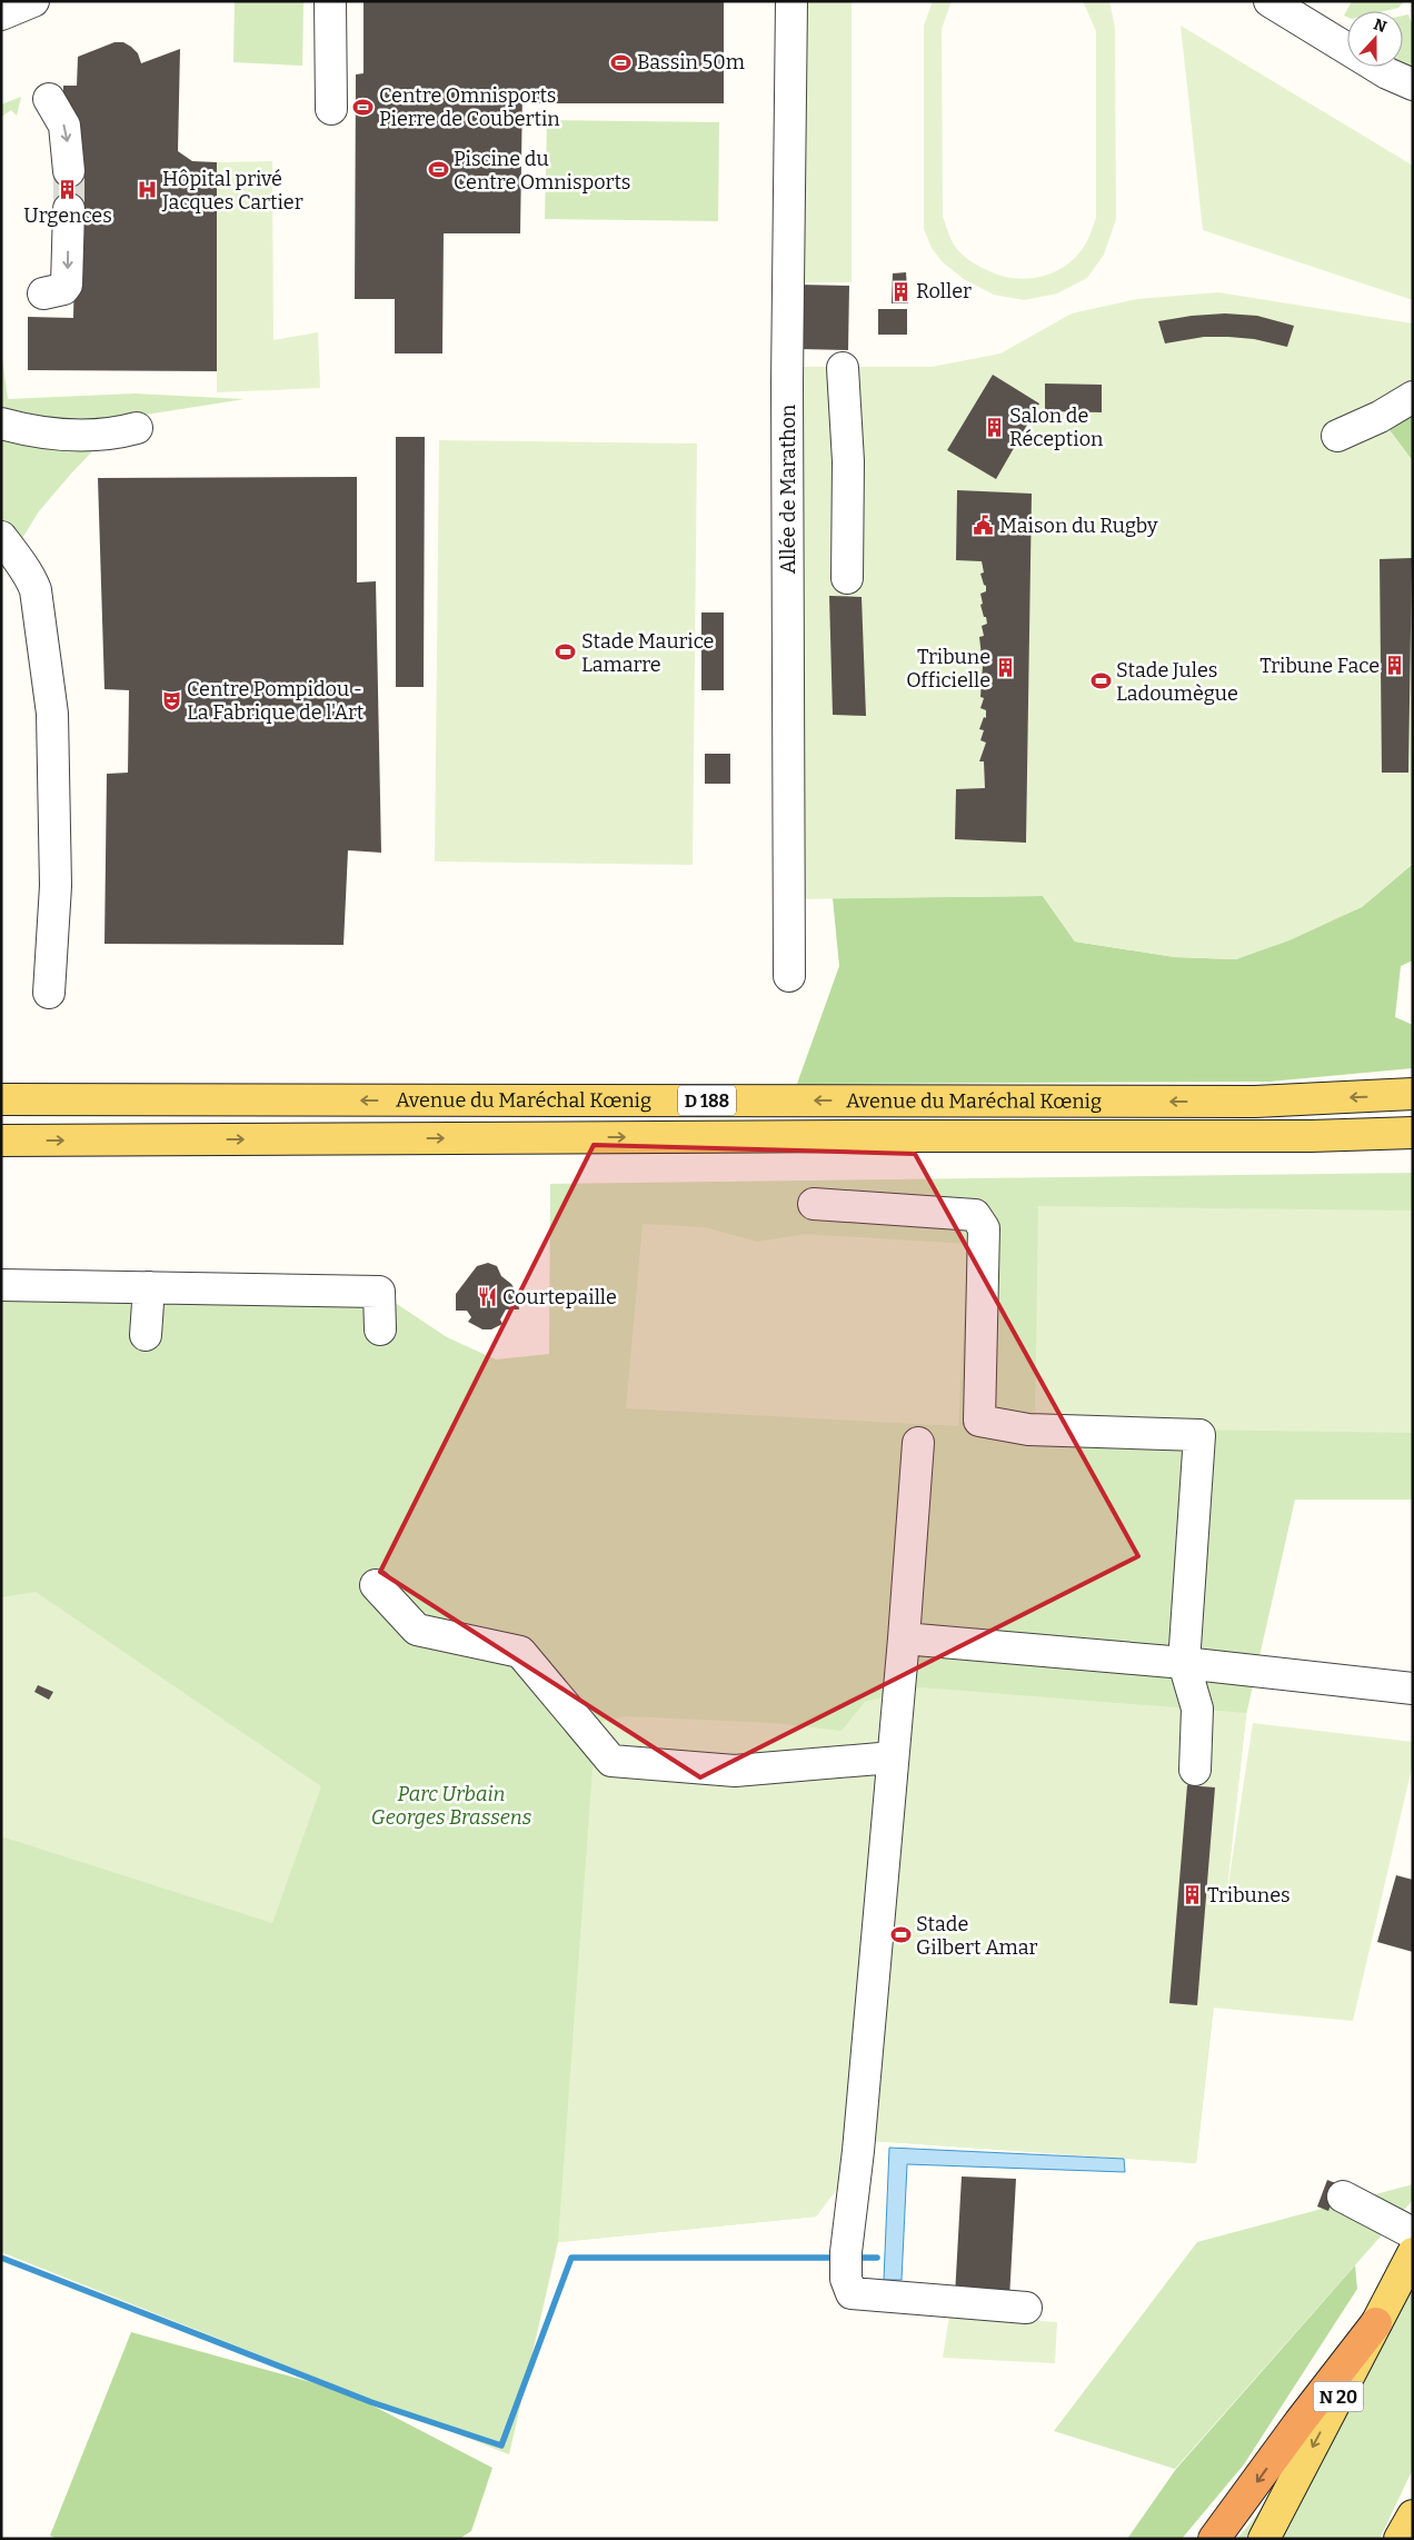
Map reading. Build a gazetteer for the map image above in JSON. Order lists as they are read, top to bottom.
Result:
{
  "streets": {
    "main road": ["Avenue du Maréchal Kœnig", "D 188", "N 20"],
    "street": ["Allée de Marathon"]
  },
  "parks": ["Parc Urbain Georges Brassens"],
  "places": {
    "sports": [
      "Bassin 50m",
      "Centre Omnisports Pierre de Coubertin",
      "Piscine du Centre Omnisports",
      "Stade Maurice Lamarre",
      "Stade Jules Ladoumègue",
      "Stade Gilbert Amar"
    ],
    "building": [
      "Urgences",
      "Roller",
      "Salon de Réception",
      "Tribune Face",
      "Tribune Officielle",
      "Tribunes"
    ],
    "hospital": ["Hôpital privé Jacques Cartier"],
    "public building": ["Maison du Rugby"],
    "theatre": ["Centre Pompidou - La Fabrique de l'Art"],
    "restaurant": ["Courtepaille"]
  },
  "north": "top"
}
